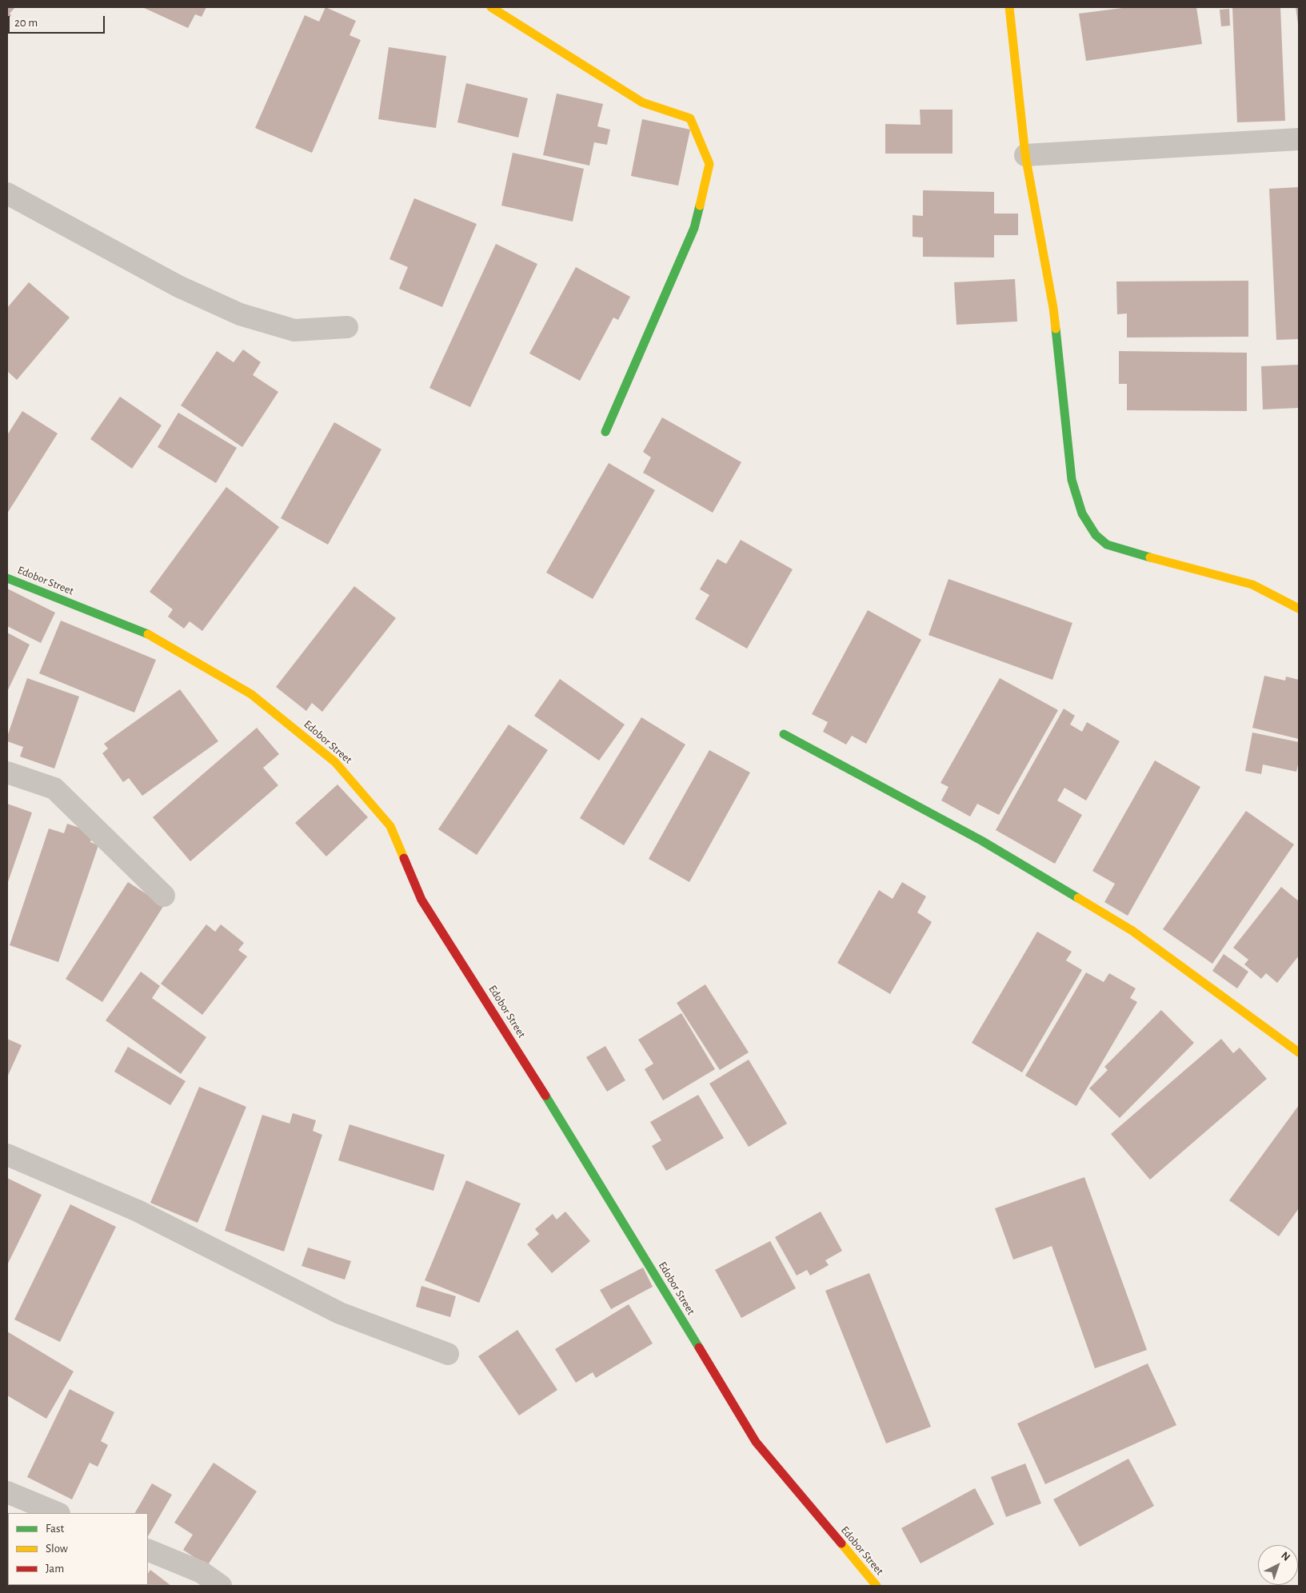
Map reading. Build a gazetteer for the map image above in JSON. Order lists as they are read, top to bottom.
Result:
{
  "streets": {
    "street": ["Edobor Street"]
  },
  "legend": ["Fast", "Slow", "Jam"],
  "scale_bar": "20 m",
  "north": "top right"
}
